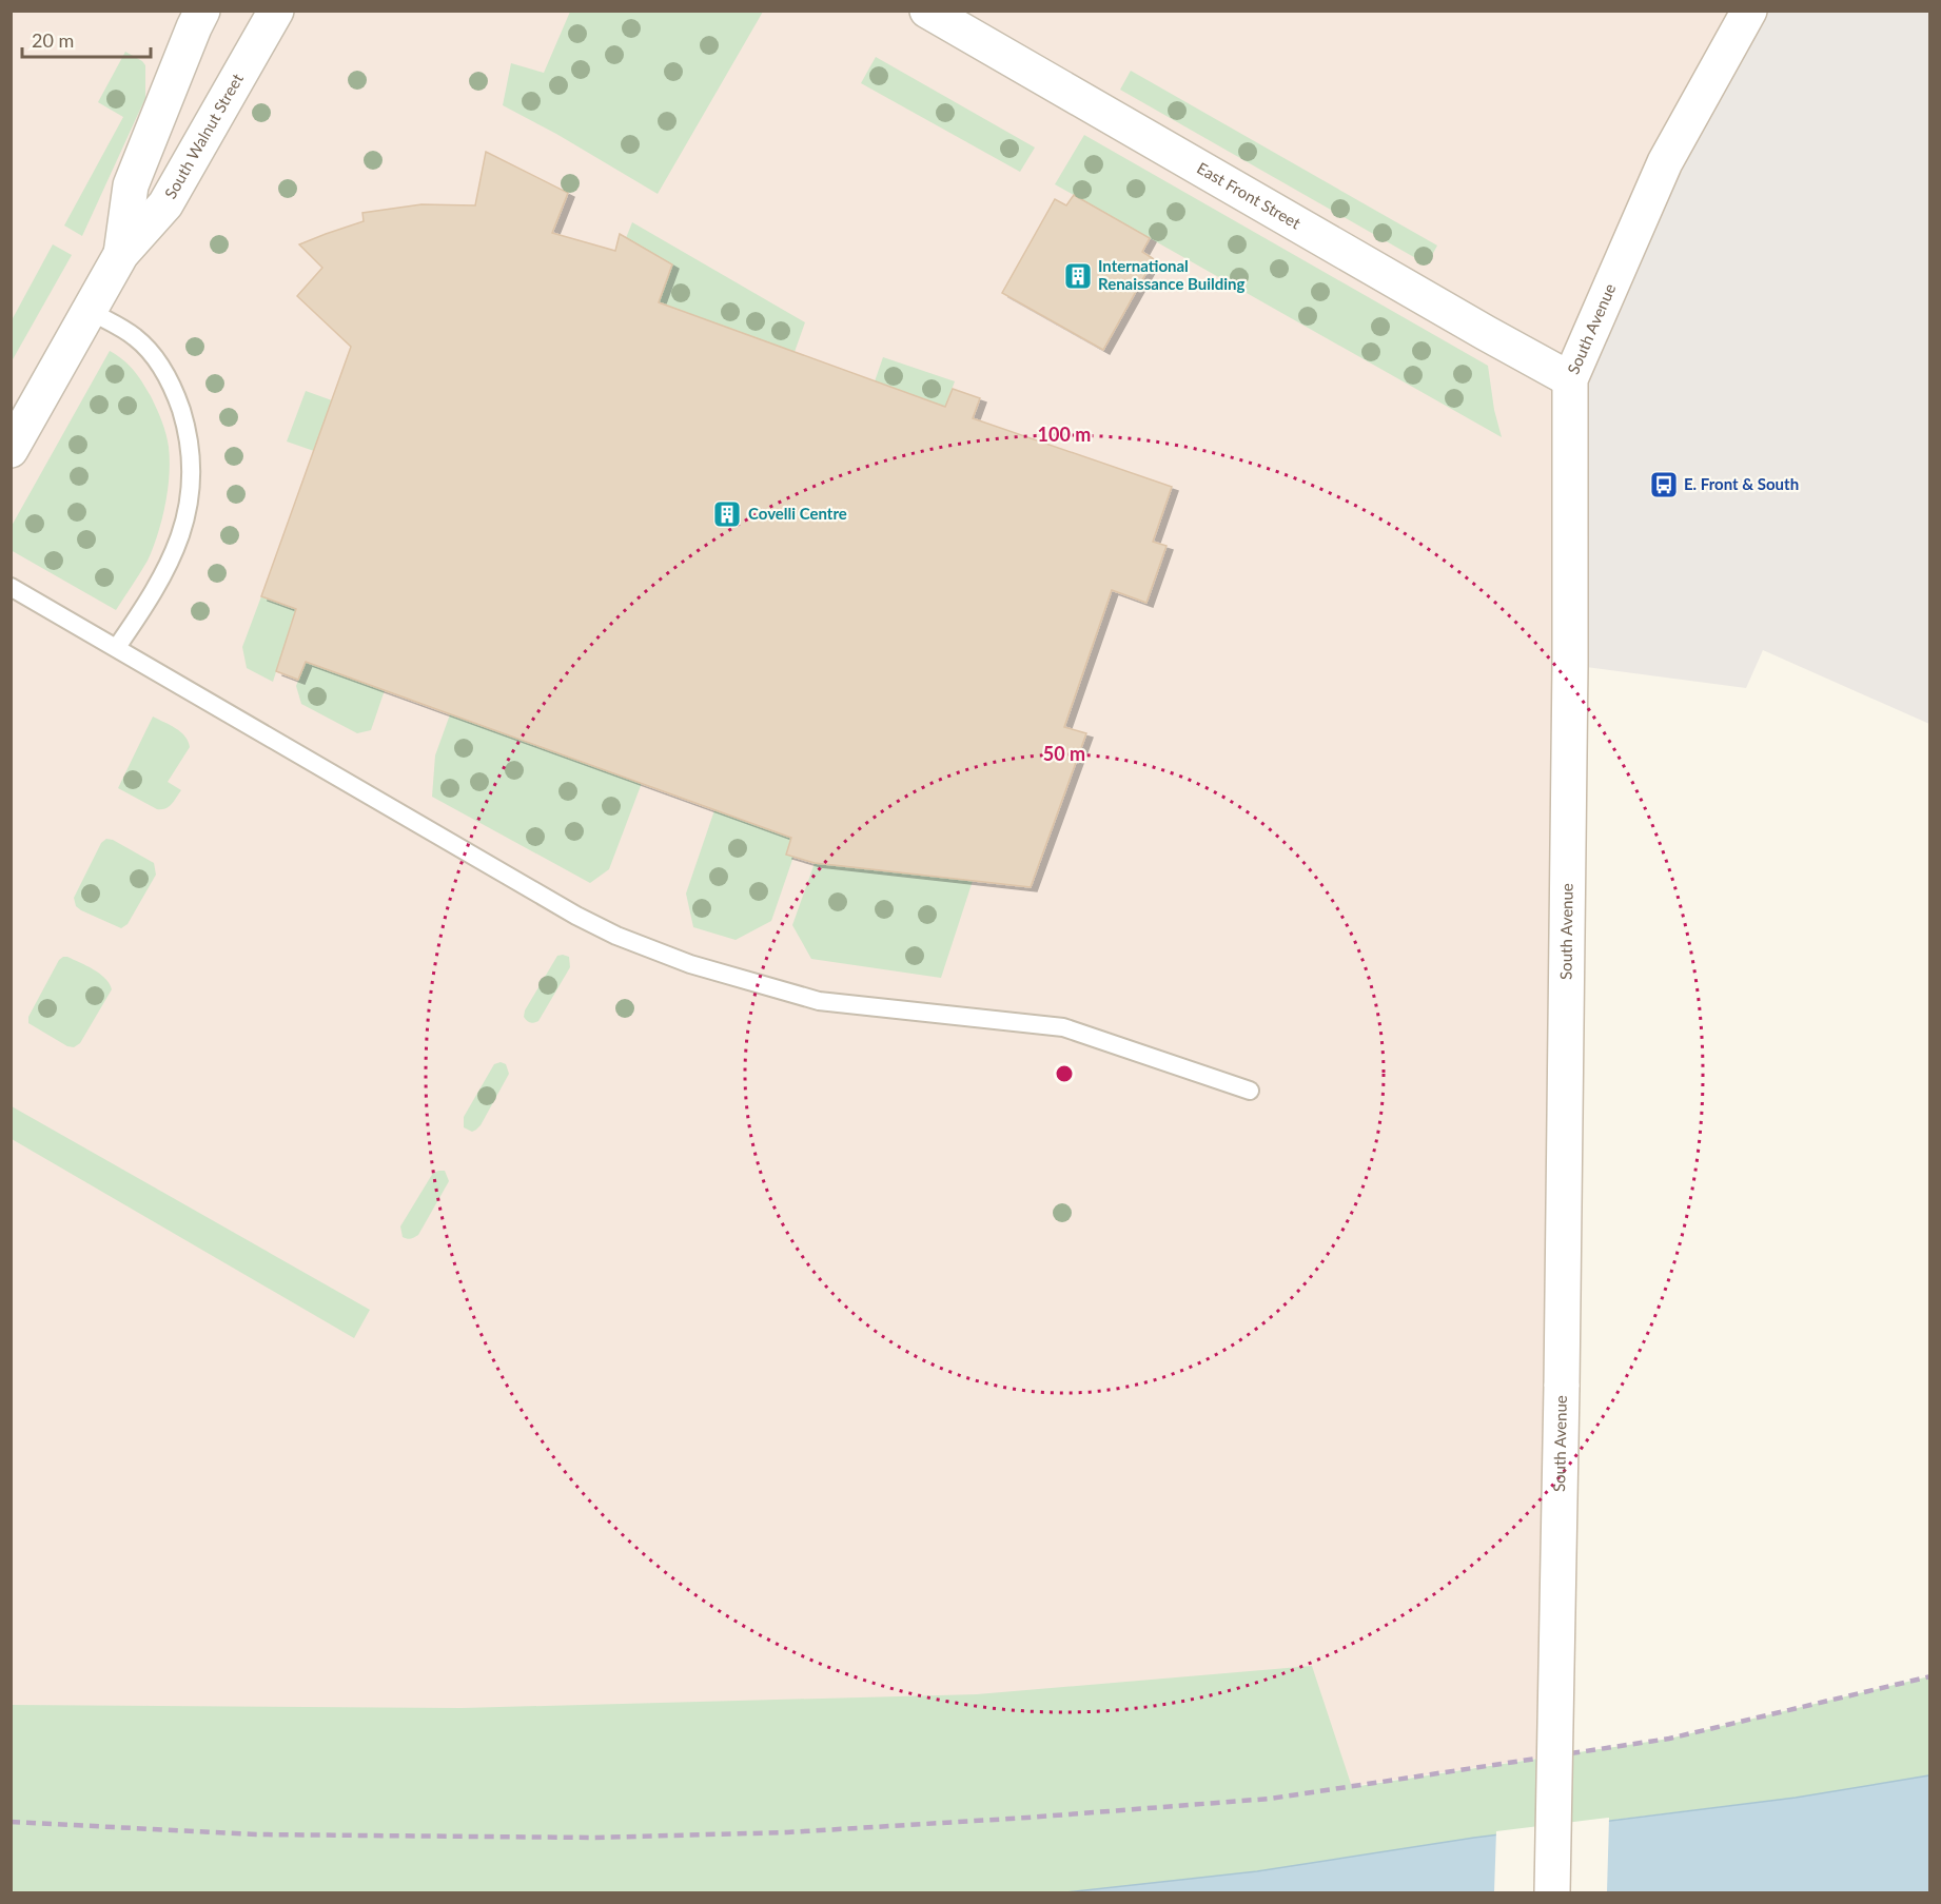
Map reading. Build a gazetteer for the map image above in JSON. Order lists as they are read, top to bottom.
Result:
{
  "streets": {
    "main road": ["South Walnut Street", "East Front Street", "South Avenue"]
  },
  "crossings": [
    ["East Front Street", "South Avenue"]
  ],
  "places": {
    "building": ["International Renaissance Building", "Covelli Centre"],
    "bus stop": ["E. Front & South"]
  },
  "scale_bar": "20 m",
  "rings": ["100 m", "50 m"]
}
